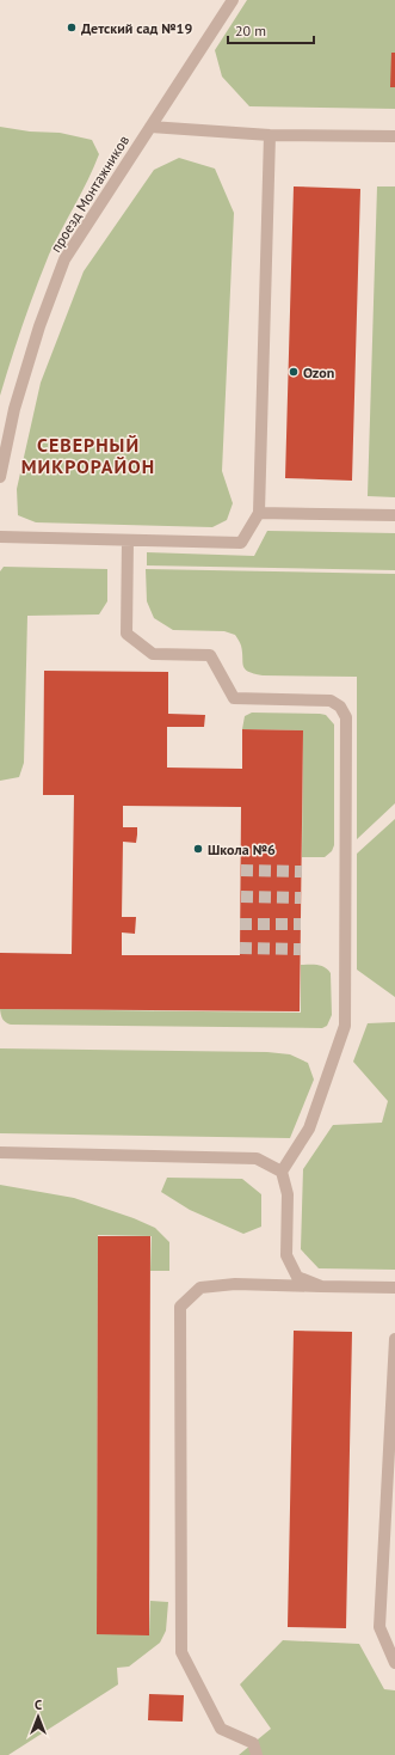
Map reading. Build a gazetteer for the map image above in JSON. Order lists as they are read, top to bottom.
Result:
{
  "streets": {
    "street": ["проезд Монтажников"]
  },
  "districts": ["СЕВЕРНЫЙ МИКРОРАЙОН"],
  "places": ["Детский сад №19", "Ozon", "Школа №6"],
  "scale_bar": "20 m",
  "north": "top"
}
